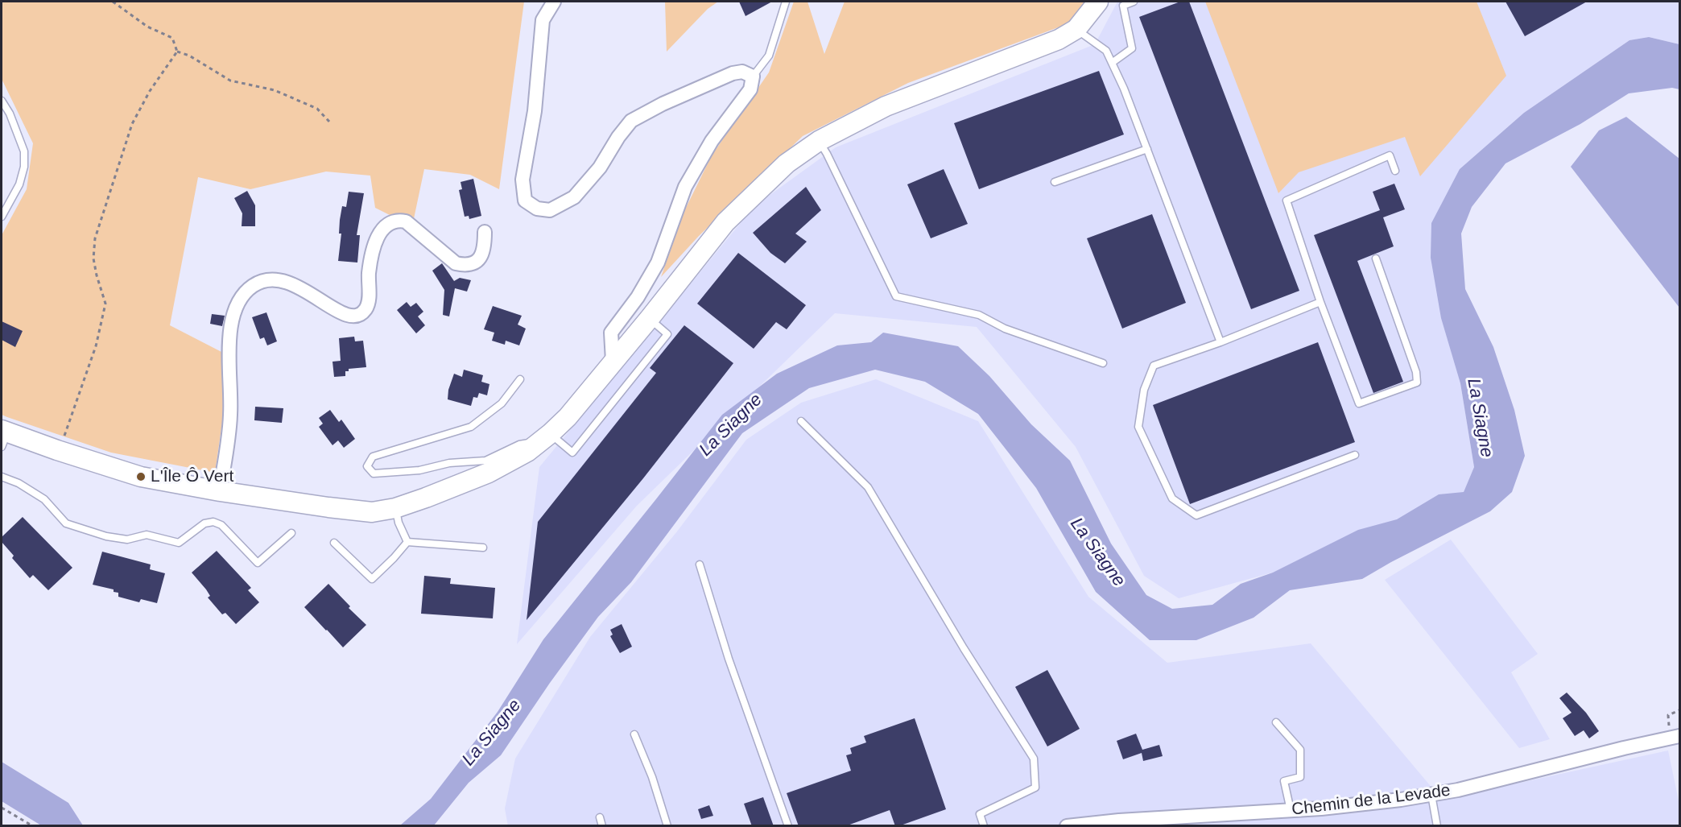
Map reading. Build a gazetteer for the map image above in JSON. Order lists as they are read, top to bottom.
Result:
{
  "streets": {
    "street": ["Chemin de la Levade"]
  },
  "water": ["La Siagne"],
  "places": ["L'Île Ô Vert"]
}
